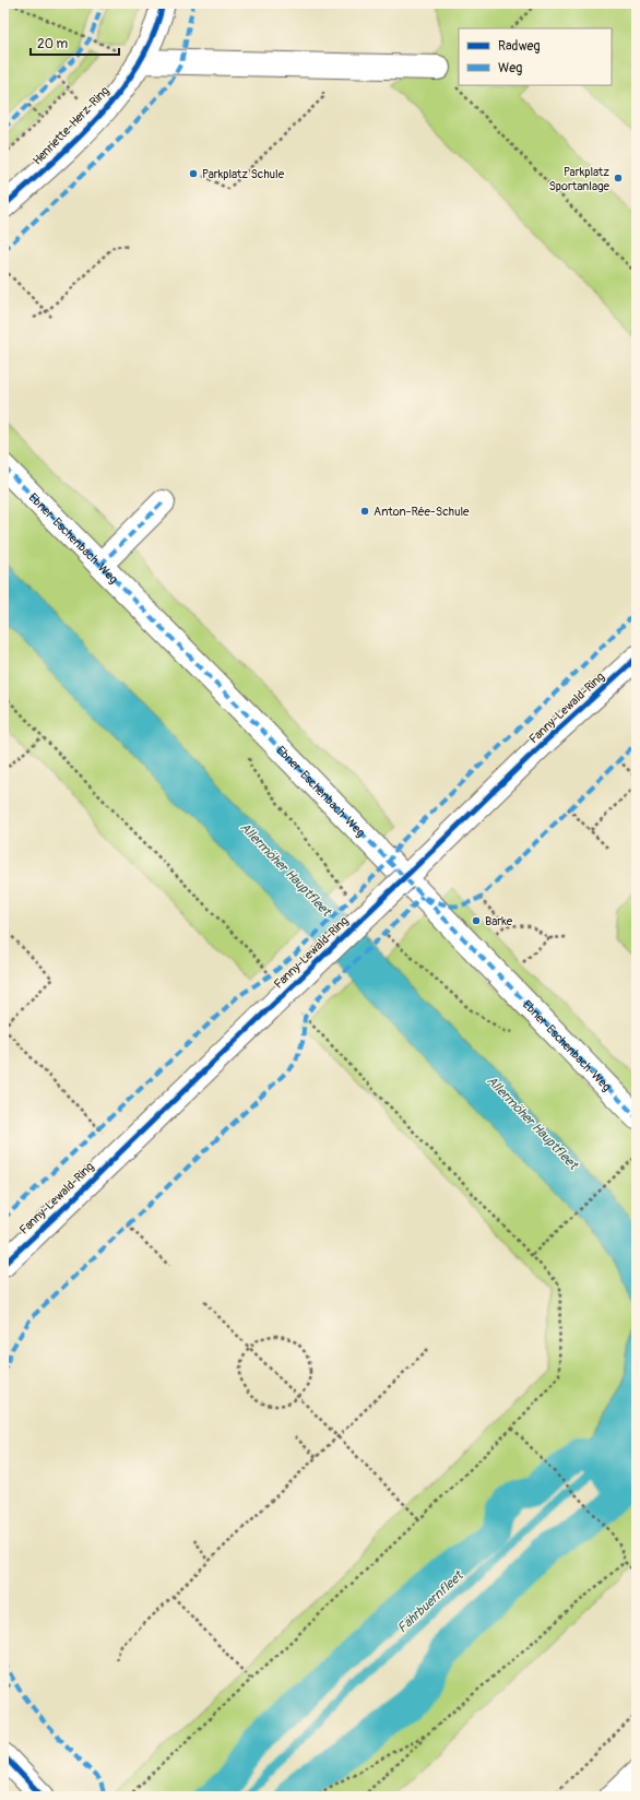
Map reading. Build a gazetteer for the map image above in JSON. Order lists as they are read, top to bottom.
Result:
{
  "streets": {
    "street": ["Henriette-Herz-Ring", "Ebner-Eschenbach-Weg", "Fanny-Lewald-Ring"]
  },
  "crossings": [
    ["Ebner-Eschenbach-Weg", "Fanny-Lewald-Ring"]
  ],
  "water": ["Allermöher Hauptfleet", "Fährbuernfleet"],
  "places": [
    "Parkplatz Schule",
    "Parkplatz Sportanlage",
    "Anton-Rée-Schule",
    "Barke"
  ],
  "legend": ["Radweg", "Weg"],
  "scale_bar": "20 m"
}
